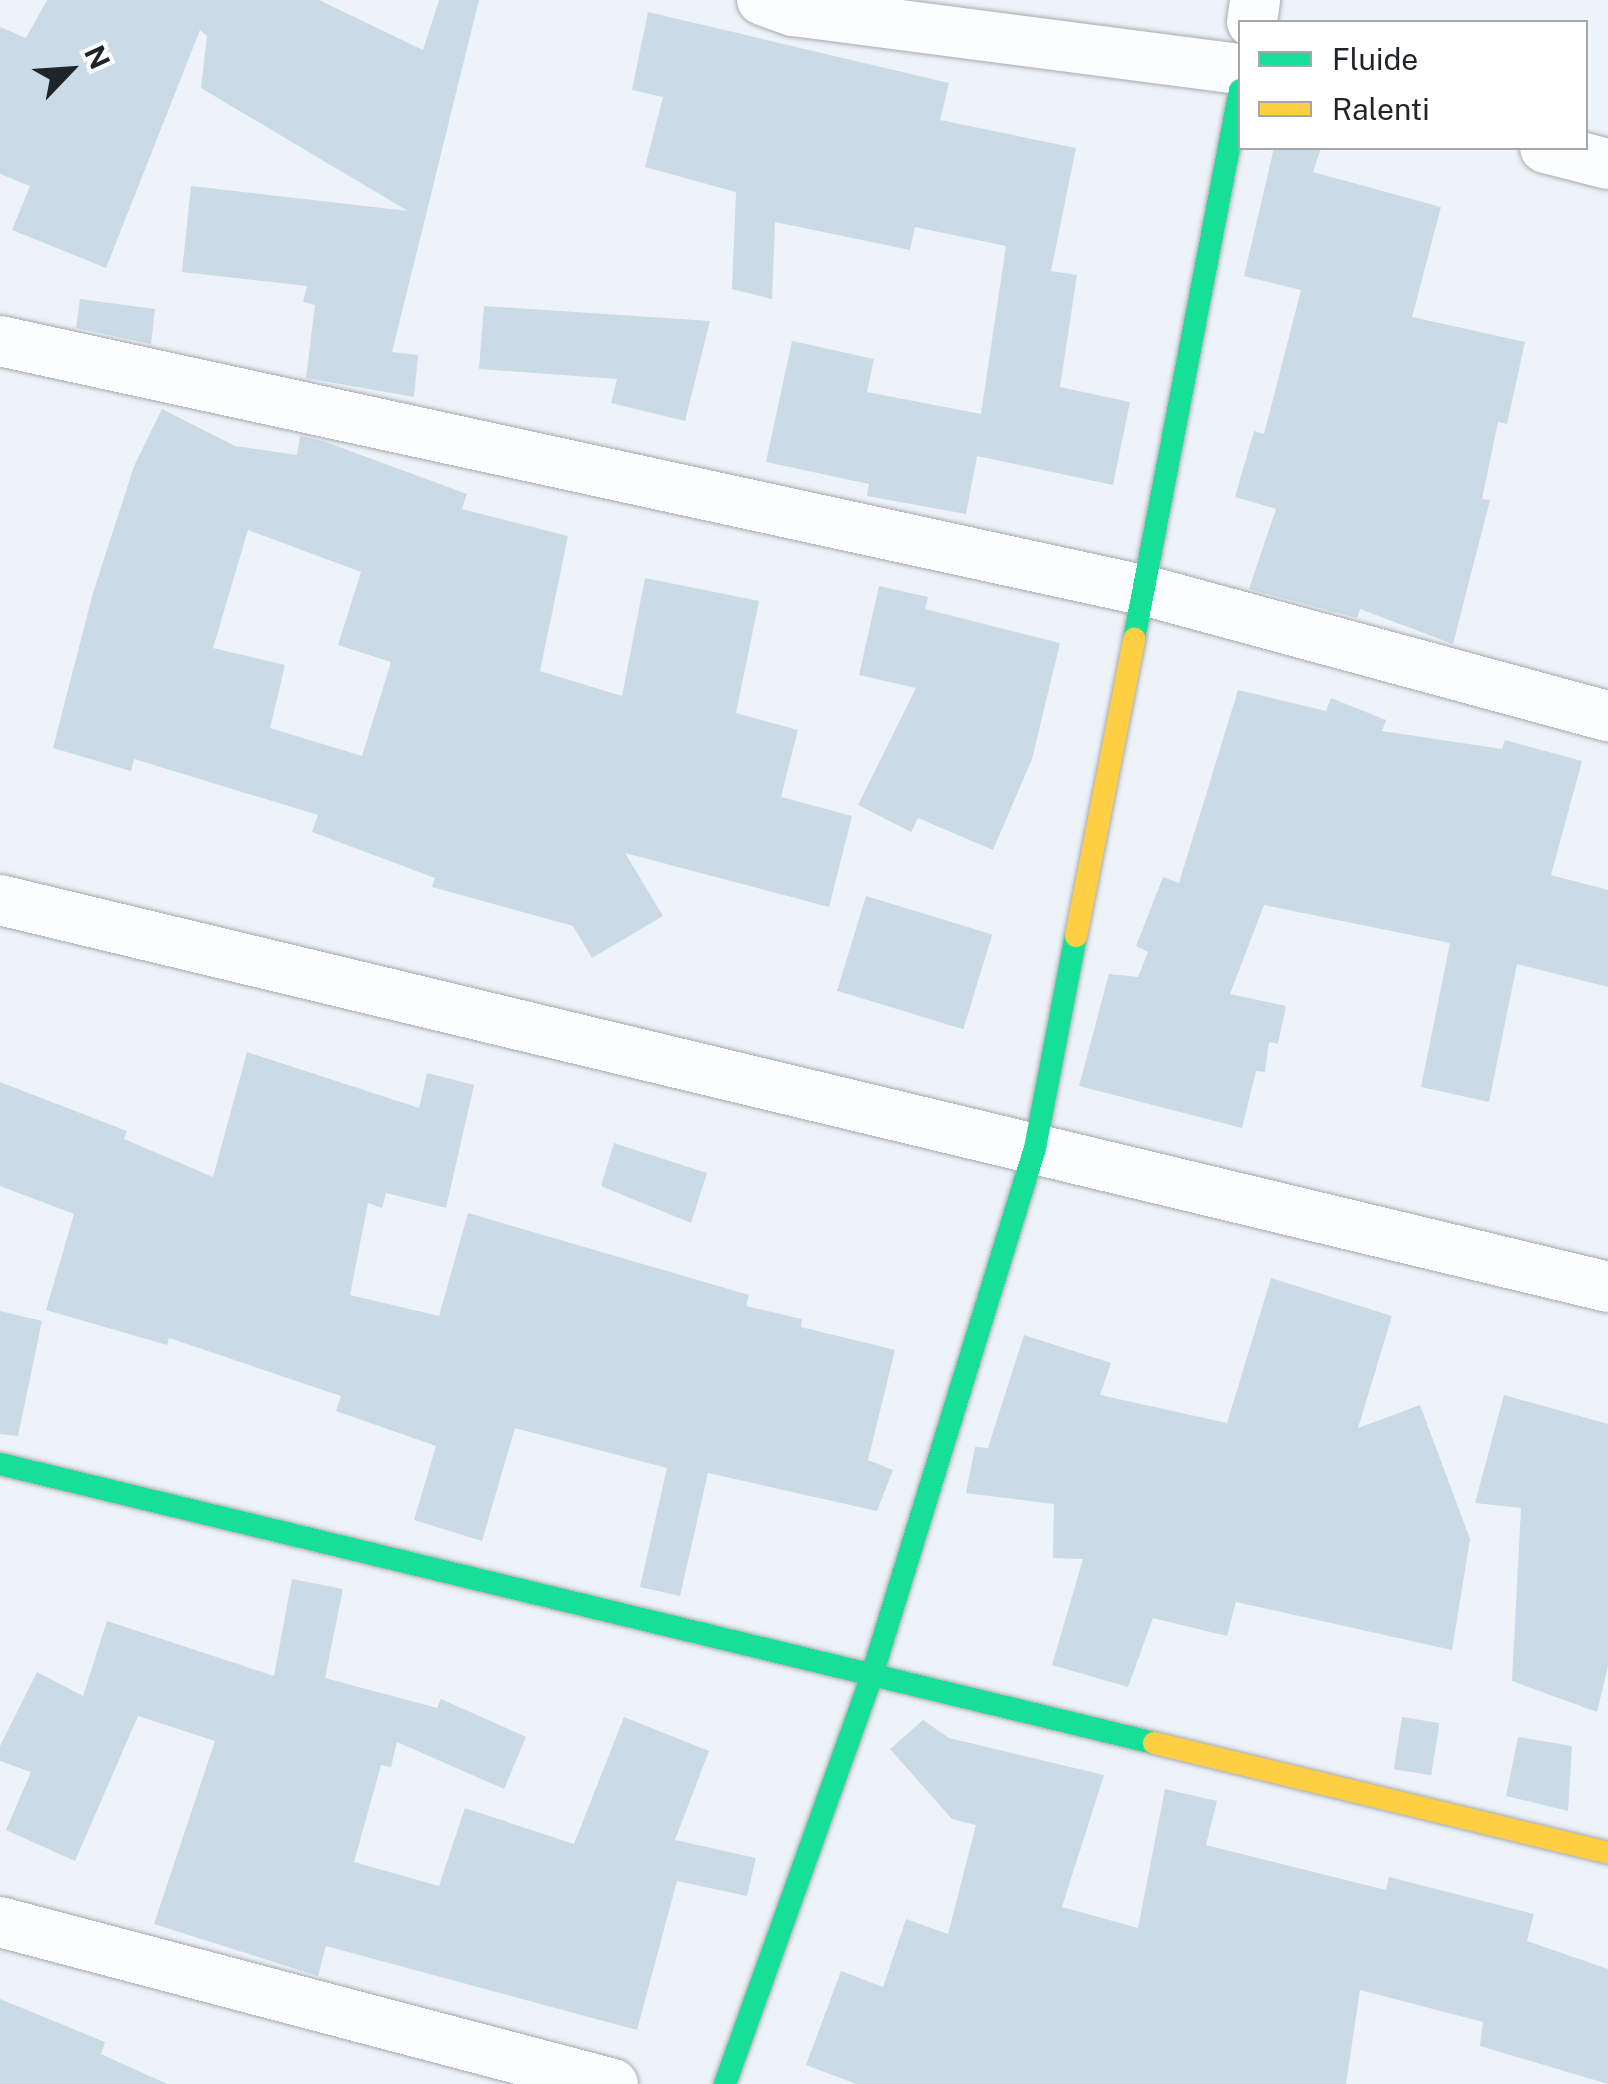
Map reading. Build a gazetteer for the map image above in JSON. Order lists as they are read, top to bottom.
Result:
{
  "legend": ["Fluide", "Ralenti"],
  "north": "top right"
}
